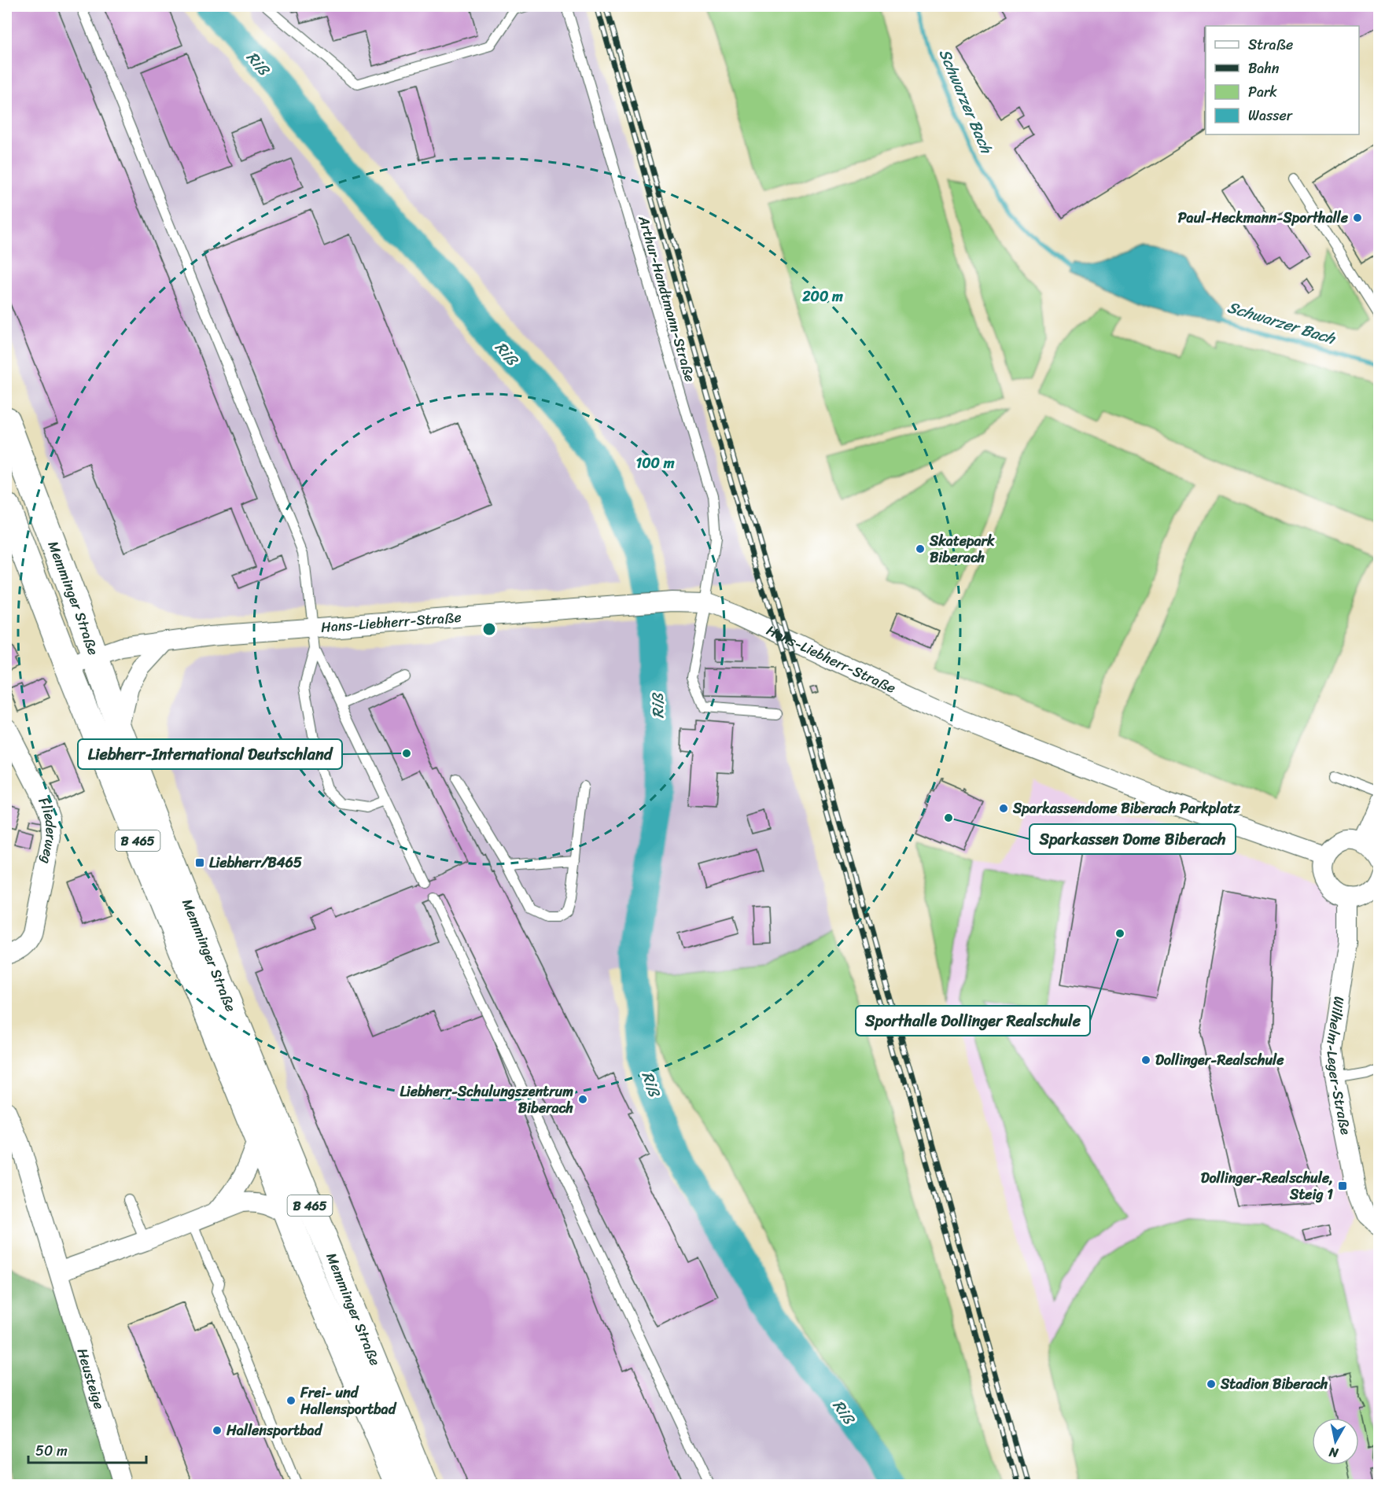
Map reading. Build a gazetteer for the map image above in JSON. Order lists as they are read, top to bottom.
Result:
{
  "streets": {
    "main road": ["Memminger Straße", "B 465"],
    "street": [
      "Hans-Liebherr-Straße",
      "Fliederweg",
      "Wilhelm-Leger-Straße",
      "Heusteige"
    ],
    "lane": ["Arthur-Handtmann-Straße"]
  },
  "crossings": [
    ["Arthur-Handtmann-Straße", "Hans-Liebherr-Straße"],
    ["Memminger Straße", "Hans-Liebherr-Straße"],
    ["Hans-Liebherr-Straße", "Wilhelm-Leger-Straße"]
  ],
  "water": ["Riß", "Schwarzer Bach"],
  "places": {
    "other": [
      "Paul-Heckmann-Sporthalle",
      "Skatepark Biberach",
      "Liebherr-International Deutschland",
      "Sparkassendome Biberach Parkplatz",
      "Sparkassen Dome Biberach",
      "Sporthalle Dollinger Realschule",
      "Dollinger-Realschule",
      "Liebherr-Schulungszentrum Biberach",
      "Stadion Biberach",
      "Frei- und Hallensportbad",
      "Hallensportbad"
    ],
    "transit": ["Liebherr/B465", "Dollinger-Realschule, Steig 1"]
  },
  "legend": [
    "Straße",
    "Bahn",
    "Park",
    "Wasser"
  ],
  "scale_bar": "50 m",
  "north": "bottom",
  "rings": ["200 m", "100 m"]
}
